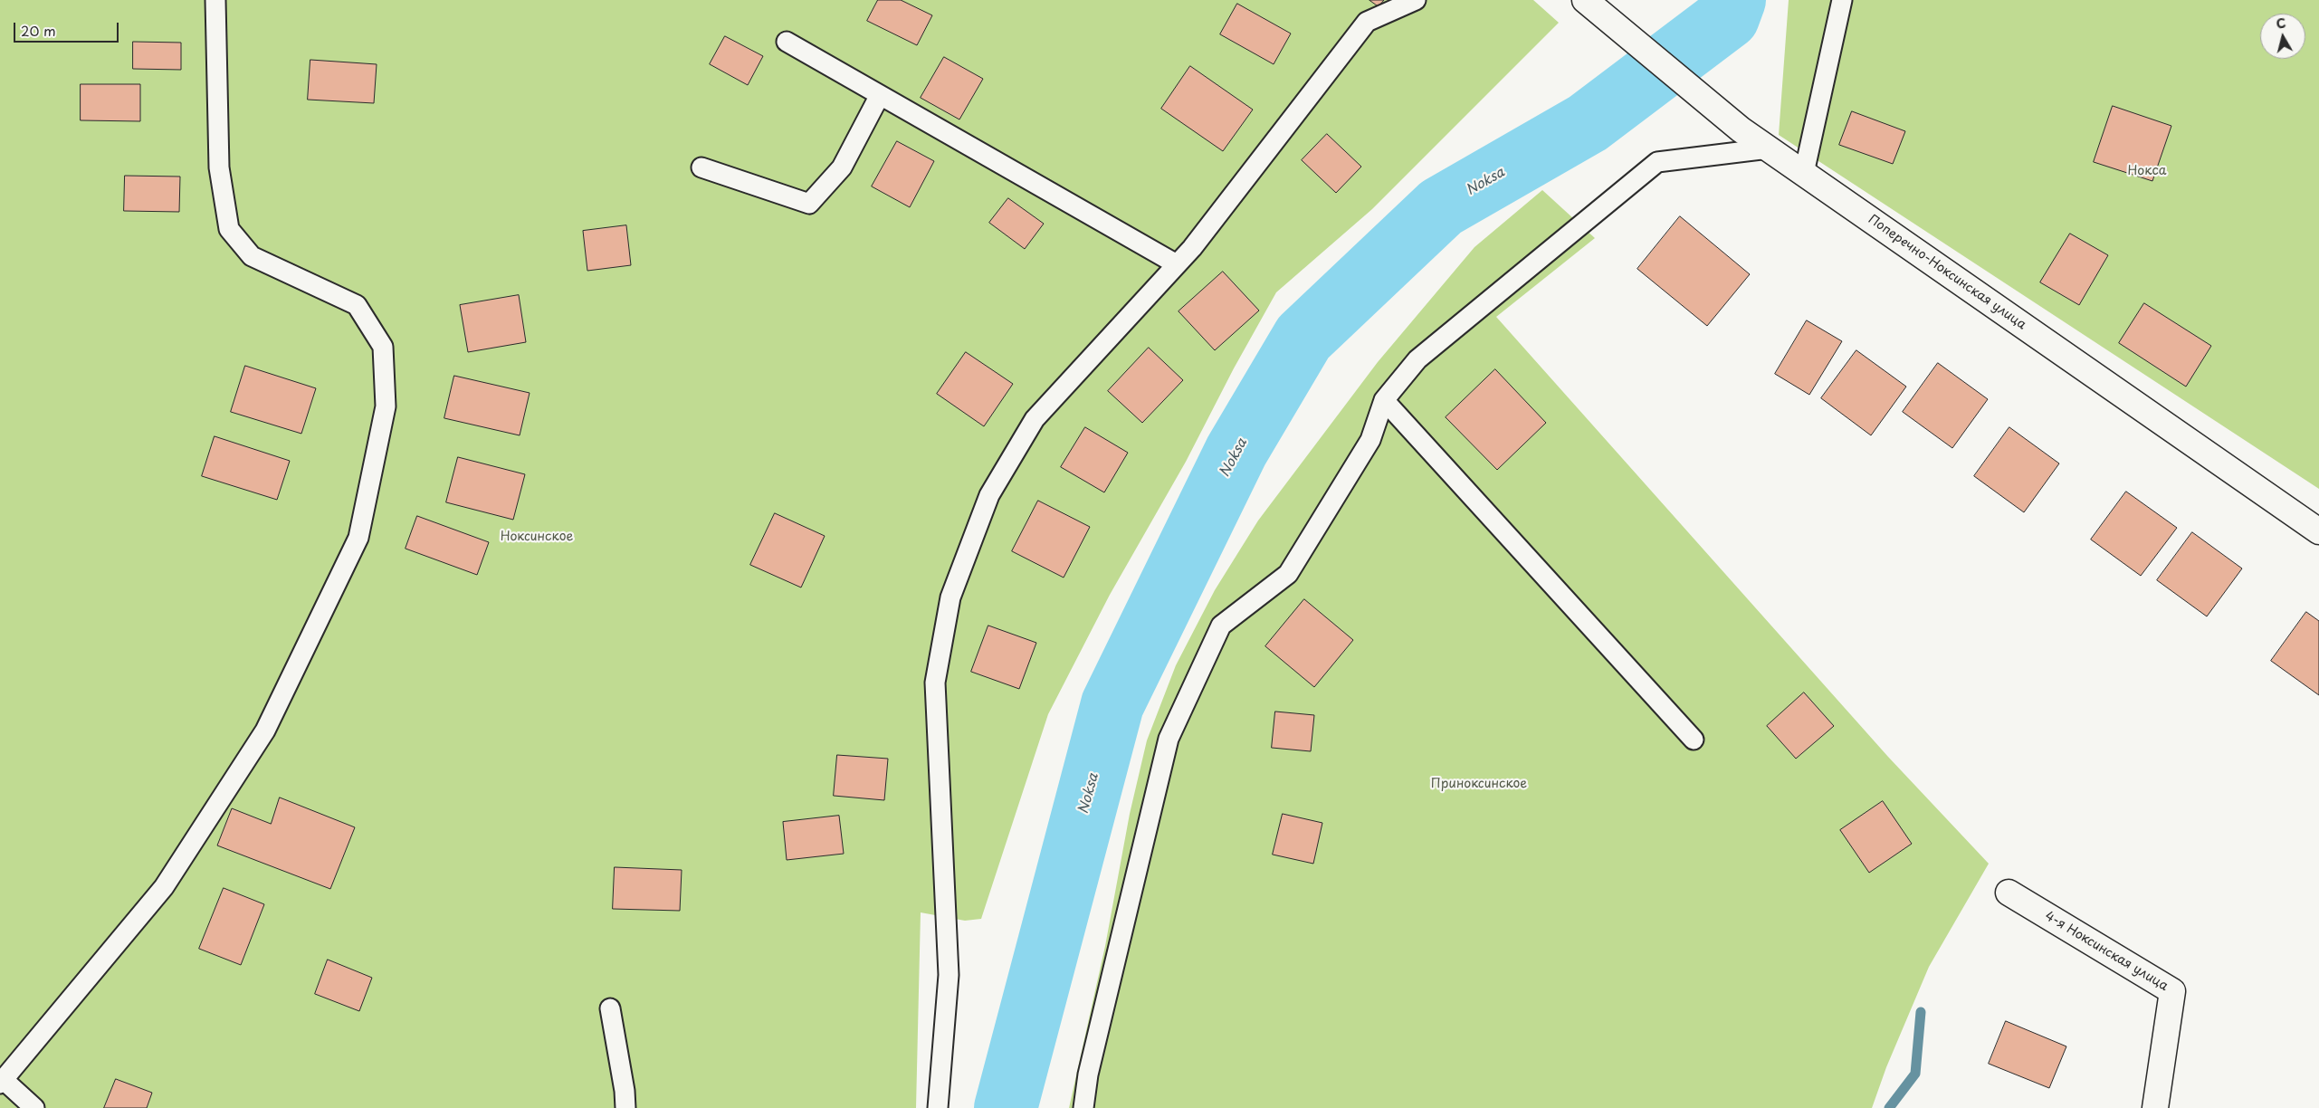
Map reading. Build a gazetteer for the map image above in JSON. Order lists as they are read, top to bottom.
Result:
{
  "streets": {
    "street": ["Поперечно-Ноксинская улица", "4-я Ноксинская улица"]
  },
  "water": ["Noksa"],
  "parks": ["Нокса", "Ноксинское", "Приноксинское"],
  "scale_bar": "20 m",
  "north": "top"
}
